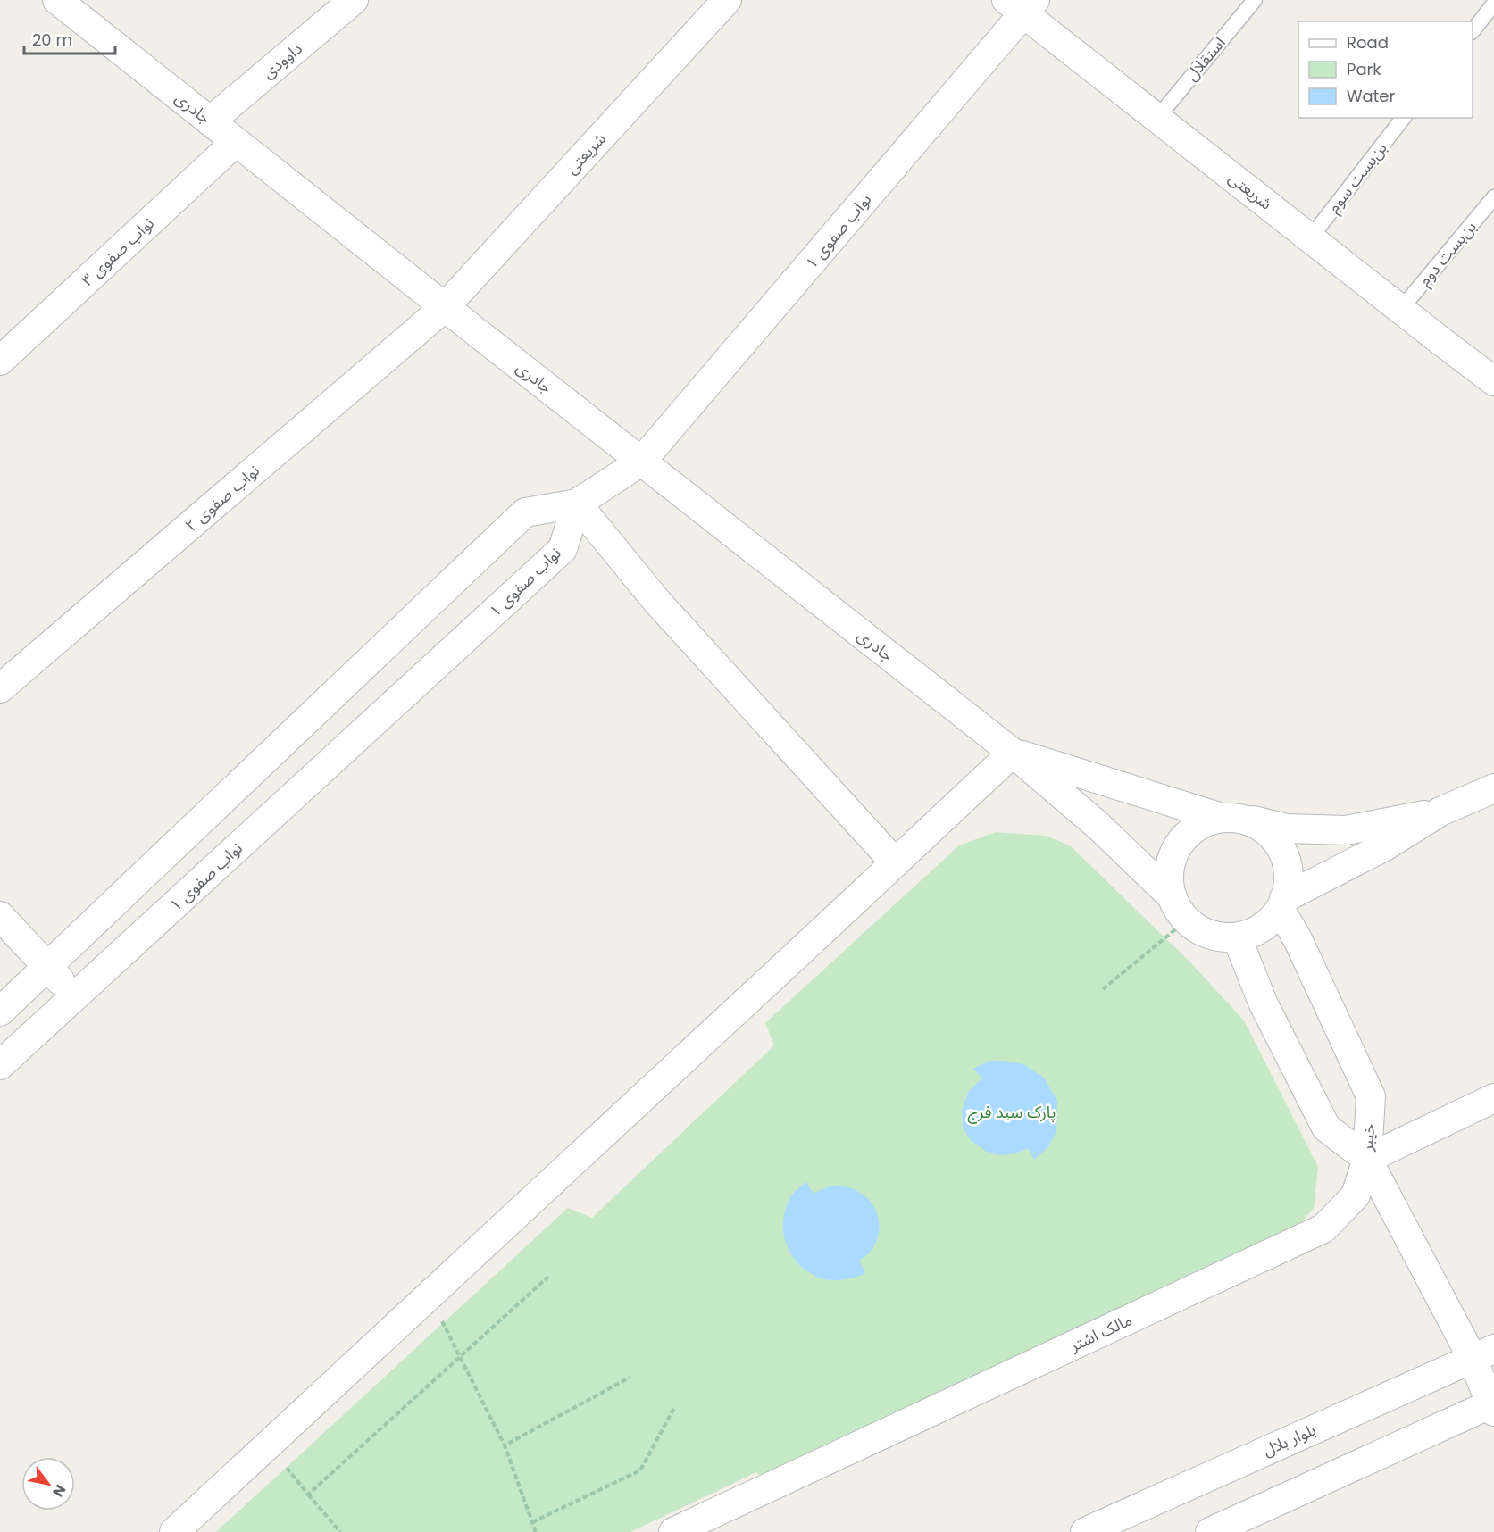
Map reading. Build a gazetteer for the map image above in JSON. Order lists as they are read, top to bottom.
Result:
{
  "streets": {
    "street": [
      "داوودی",
      "جادری",
      "شریعتی",
      "نواب صفوی ۱",
      "نواب صفوی ۳",
      "نواب صفوی ۲",
      "خیبر",
      "مالک اشتر",
      "بلوار بلال"
    ],
    "lane": ["استقلال", "بن‌بست‌ سوم", "بن‌بست‌ دوم"]
  },
  "crossings": [
    ["استقلال", "شریعتی"],
    ["داوودی", "جادری"],
    ["جادری", "شریعتی"],
    ["جادری", "نواب صفوی ۱"],
    ["جادری", "نواب صفوی ۳"],
    ["جادری", "نواب صفوی ۲"],
    ["جادری", "خیبر"],
    ["شریعتی", "بن‌بست‌ سوم"],
    ["شریعتی", "نواب صفوی ۱"],
    ["شریعتی", "بن‌بست‌ دوم"],
    ["شریعتی", "نواب صفوی ۲"],
    ["خیبر", "مالک اشتر"]
  ],
  "parks": ["پارک سید فرج"],
  "legend": ["Road", "Park", "Water"],
  "scale_bar": "20 m",
  "north": "bottom right"
}
